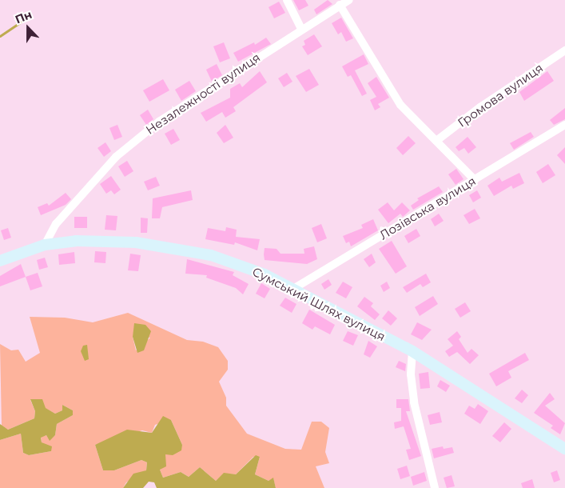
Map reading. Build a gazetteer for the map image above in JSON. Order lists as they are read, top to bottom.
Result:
{
  "streets": {
    "main road": ["Сумський Шлях вулиця"],
    "street": ["Незалежності вулиця", "Громова вулиця", "Лозівська вулиця"]
  },
  "crossings": [
    ["Незалежності вулиця", "Сумський Шлях вулиця"],
    ["Лозівська вулиця", "Сумський Шлях вулиця"]
  ],
  "north": "top"
}
